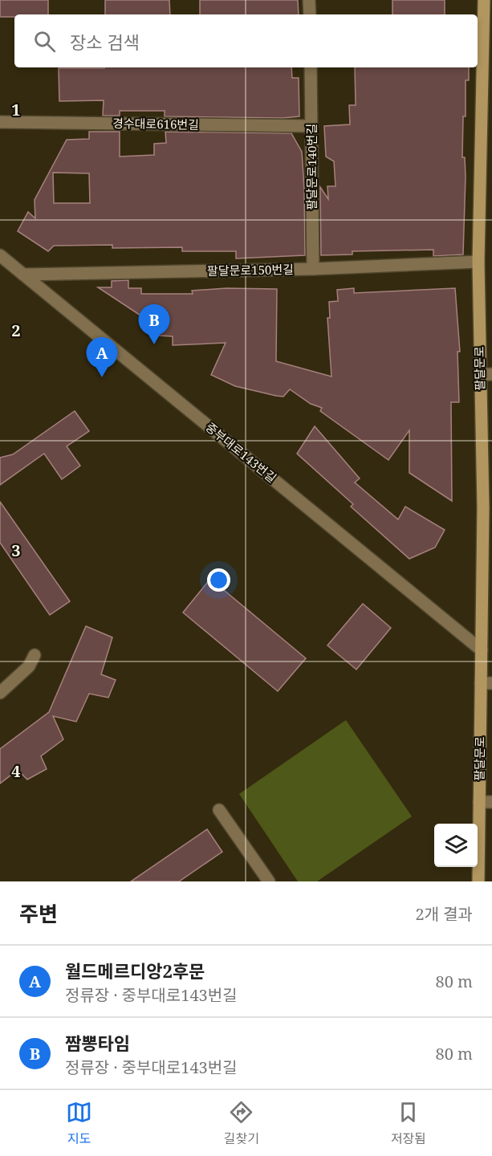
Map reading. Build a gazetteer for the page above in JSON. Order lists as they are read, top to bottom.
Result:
{
  "streets": {
    "street": [
      "경수대로616번길",
      "팔달문로140번길",
      "팔달문로150번길",
      "팔달문로",
      "중부대로143번길"
    ]
  },
  "crossings": [
    ["경수대로616번길", "팔달문로140번길"],
    ["팔달문로140번길", "팔달문로150번길"],
    ["팔달문로150번길", "팔달문로"],
    ["팔달문로150번길", "중부대로143번길"],
    ["팔달문로", "중부대로143번길"]
  ],
  "page": {
    "search": "장소 검색",
    "pins": ["B", "A"],
    "heading": ["주변", "2개 결과"],
    "list": [
      {
        "mark": "A",
        "name": "월드메르디앙2후문",
        "note": "정류장 · 중부대로143번길",
        "value": "80 m"
      },
      {
        "mark": "B",
        "name": "짬뽕타임",
        "note": "정류장 · 중부대로143번길",
        "value": "80 m"
      }
    ],
    "nav": ["지도", "길찾기", "저장됨"]
  },
  "grid": {
    "rows": [
      "1",
      "2",
      "3",
      "4"
    ]
  }
}
